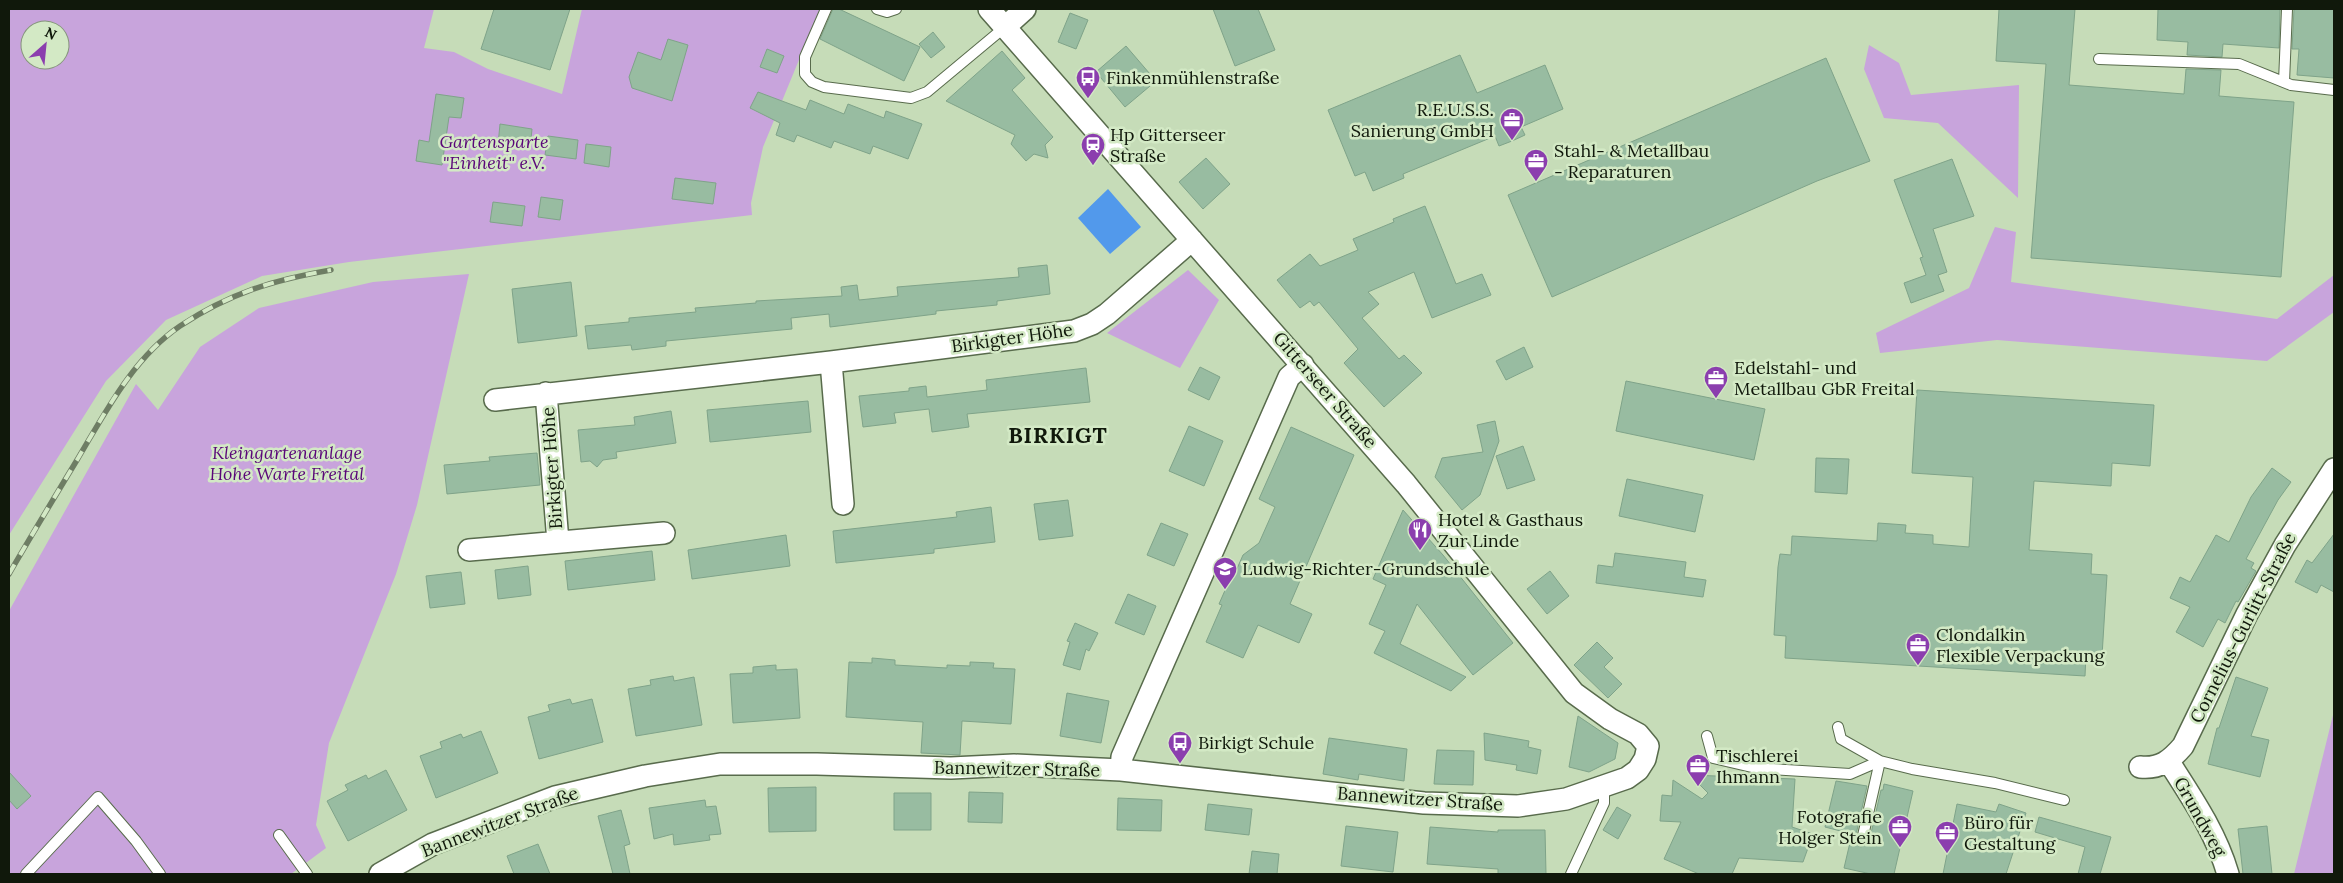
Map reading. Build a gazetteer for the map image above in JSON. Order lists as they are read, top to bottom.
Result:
{
  "streets": {
    "street": [
      "Birkigter Höhe",
      "Gitterseer Straße",
      "Cornelius-Gurlitt-Straße",
      "Bannewitzer Straße",
      "Grundweg"
    ]
  },
  "crossings": [
    ["Birkigter Höhe", "Gitterseer Straße"],
    ["Gitterseer Straße", "Bannewitzer Straße"],
    ["Cornelius-Gurlitt-Straße", "Grundweg"]
  ],
  "districts": ["BIRKIGT"],
  "parks": ["Gartensparte \"Einheit\" e.V.", "Kleingartenanlage Hohe Warte Freital"],
  "places": {
    "bus stop": ["Finkenmühlenstraße", "Birkigt Schule"],
    "office": [
      "R.E.U.S.S. Sanierung GmbH",
      "Stahl- & Metallbau - Reparaturen",
      "Edelstahl- und Metallbau GbR Freital",
      "Clondalkin Flexible Verpackung",
      "Tischlerei Ihmann",
      "Fotografie Holger Stein",
      "Büro für Gestaltung"
    ],
    "station": ["Hp Gitterseer Straße"],
    "restaurant": ["Hotel & Gasthaus Zur Linde"],
    "school or university": ["Ludwig-Richter-Grundschule"]
  },
  "north": "top right"
}
